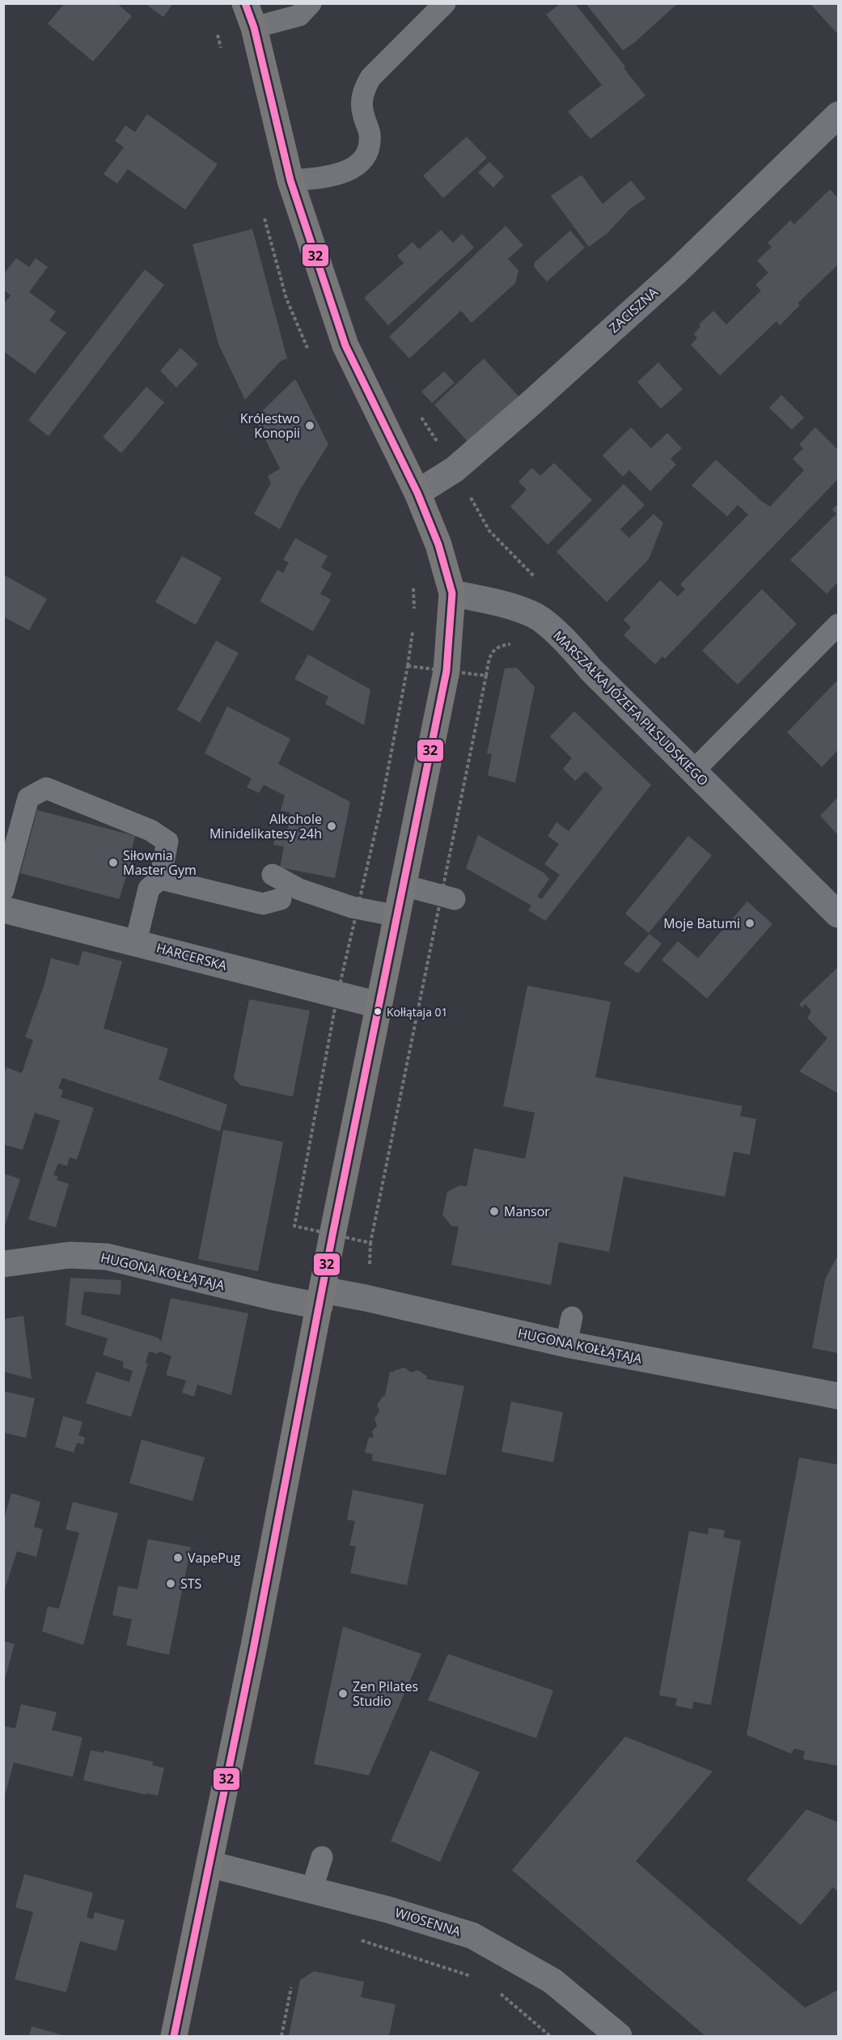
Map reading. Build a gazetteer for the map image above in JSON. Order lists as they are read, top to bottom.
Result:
{
  "streets": {
    "street": [
      "ZACISZNA",
      "MARSZAŁKA JÓZEFA PIŁSUDSKIEGO",
      "HARCERSKA",
      "HUGONA KOŁŁĄTAJA",
      "WIOSENNA"
    ]
  },
  "places": [
    "Królestwo Konopii",
    "Alkohole Minidelikatesy 24h",
    "Siłownia Master Gym",
    "Moje Batumi",
    "Kołłątaja 01",
    "Mansor",
    "VapePug",
    "STS",
    "Zen Pilates Studio"
  ],
  "lines": ["transit line 32"]
}
